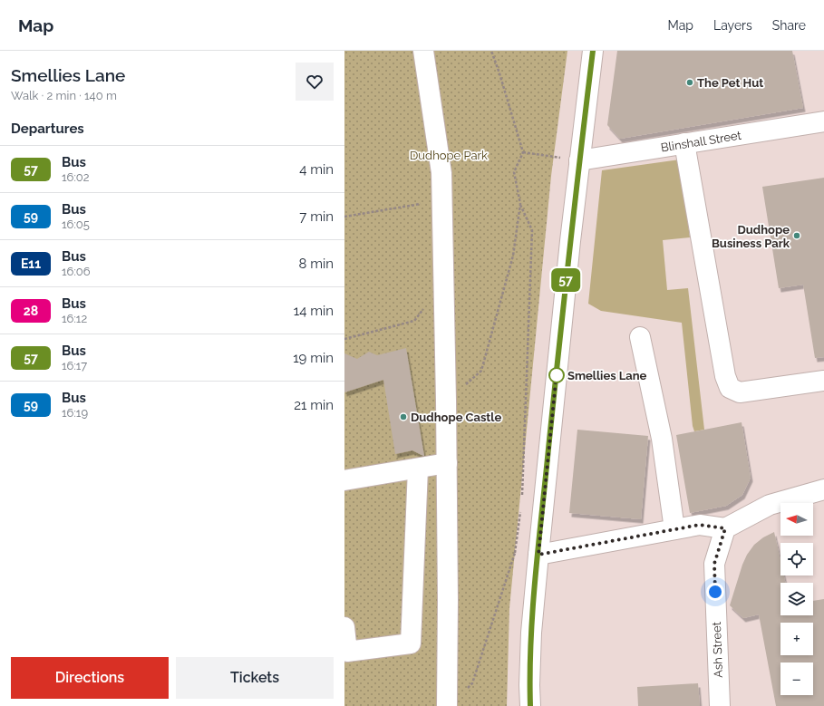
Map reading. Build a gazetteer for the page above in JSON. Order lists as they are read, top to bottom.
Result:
{
  "streets": {
    "main road": ["Blinshall Street", "Ash Street"]
  },
  "parks": ["Dudhope Park"],
  "places": [
    "The Pet Hut",
    "Dudhope Business Park",
    "Smellies Lane",
    "Dudhope Castle"
  ],
  "lines": ["bus line 57"],
  "north": "left",
  "page": {
    "header": "Map",
    "nav": ["Map", "Layers", "Share"],
    "heading": [
      ["Smellies Lane", "Walk · 2 min · 140 m"],
      "Departures"
    ],
    "on_map": "57",
    "list": [
      {
        "mark": "57",
        "name": "Bus",
        "note": "16:02",
        "value": "4 min"
      },
      {
        "mark": "59",
        "name": "Bus",
        "note": "16:05",
        "value": "7 min"
      },
      {
        "mark": "E11",
        "name": "Bus",
        "note": "16:06",
        "value": "8 min"
      },
      {
        "mark": "28",
        "name": "Bus",
        "note": "16:12",
        "value": "14 min"
      },
      {
        "mark": "57",
        "name": "Bus",
        "note": "16:17",
        "value": "19 min"
      },
      {
        "mark": "59",
        "name": "Bus",
        "note": "16:19",
        "value": "21 min"
      }
    ],
    "map_buttons": ["+", "−"],
    "buttons": ["Directions", "Tickets"]
  }
}
